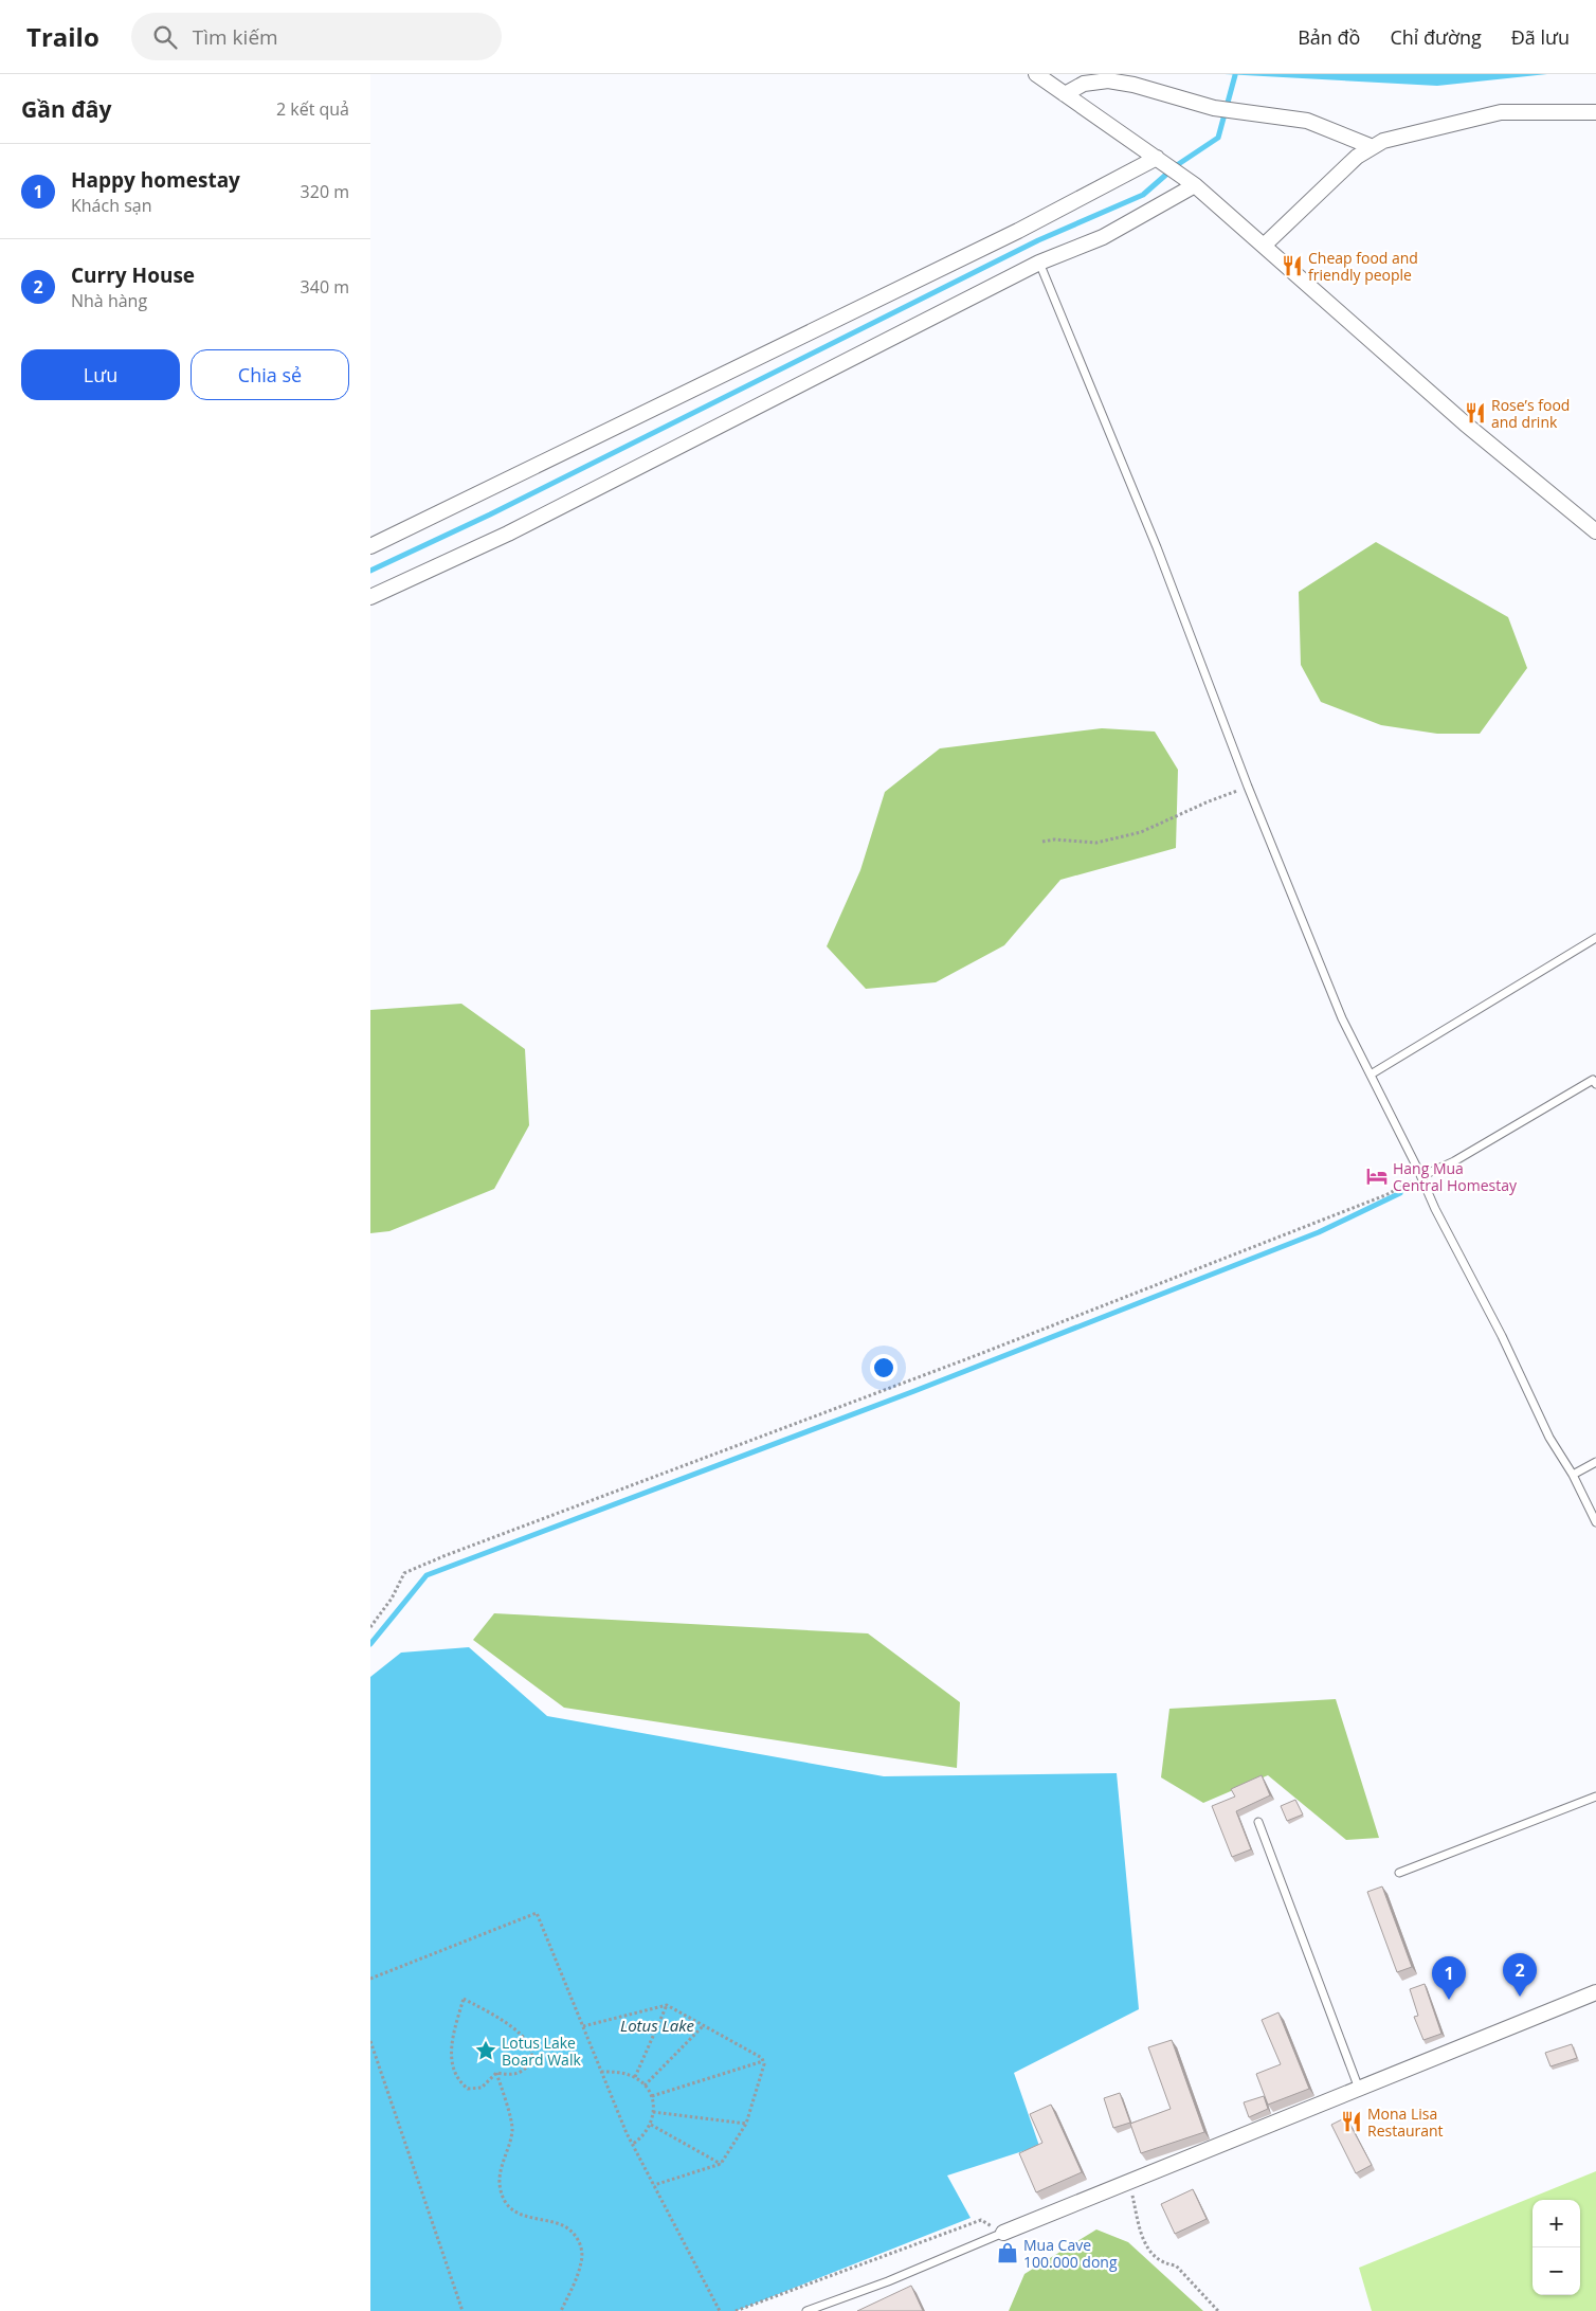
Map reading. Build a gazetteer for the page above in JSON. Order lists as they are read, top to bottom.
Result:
{
  "water": ["Lotus Lake"],
  "places": {
    "restaurant": ["Cheap food and friendly people", "Rose’s food and drink", "Mona Lisa Restaurant"],
    "hotel": ["Hang Mua Central Homestay"],
    "place": ["Lotus Lake Board Walk"],
    "shop": ["Mua Cave 100.000 dong"]
  },
  "page": {
    "header": "Trailo",
    "search": "Tìm kiếm",
    "nav": ["Bản đồ", "Chỉ đường", "Đã lưu"],
    "heading": ["Gần đây", "2 kết quả"],
    "list": [
      {
        "mark": "1",
        "name": "Happy homestay",
        "note": "Khách sạn",
        "value": "320 m"
      },
      {
        "mark": "2",
        "name": "Curry House",
        "note": "Nhà hàng",
        "value": "340 m"
      }
    ],
    "buttons": ["Lưu", "Chia sẻ"],
    "pins": ["2", "1"],
    "map_buttons": ["+", "−"]
  }
}
